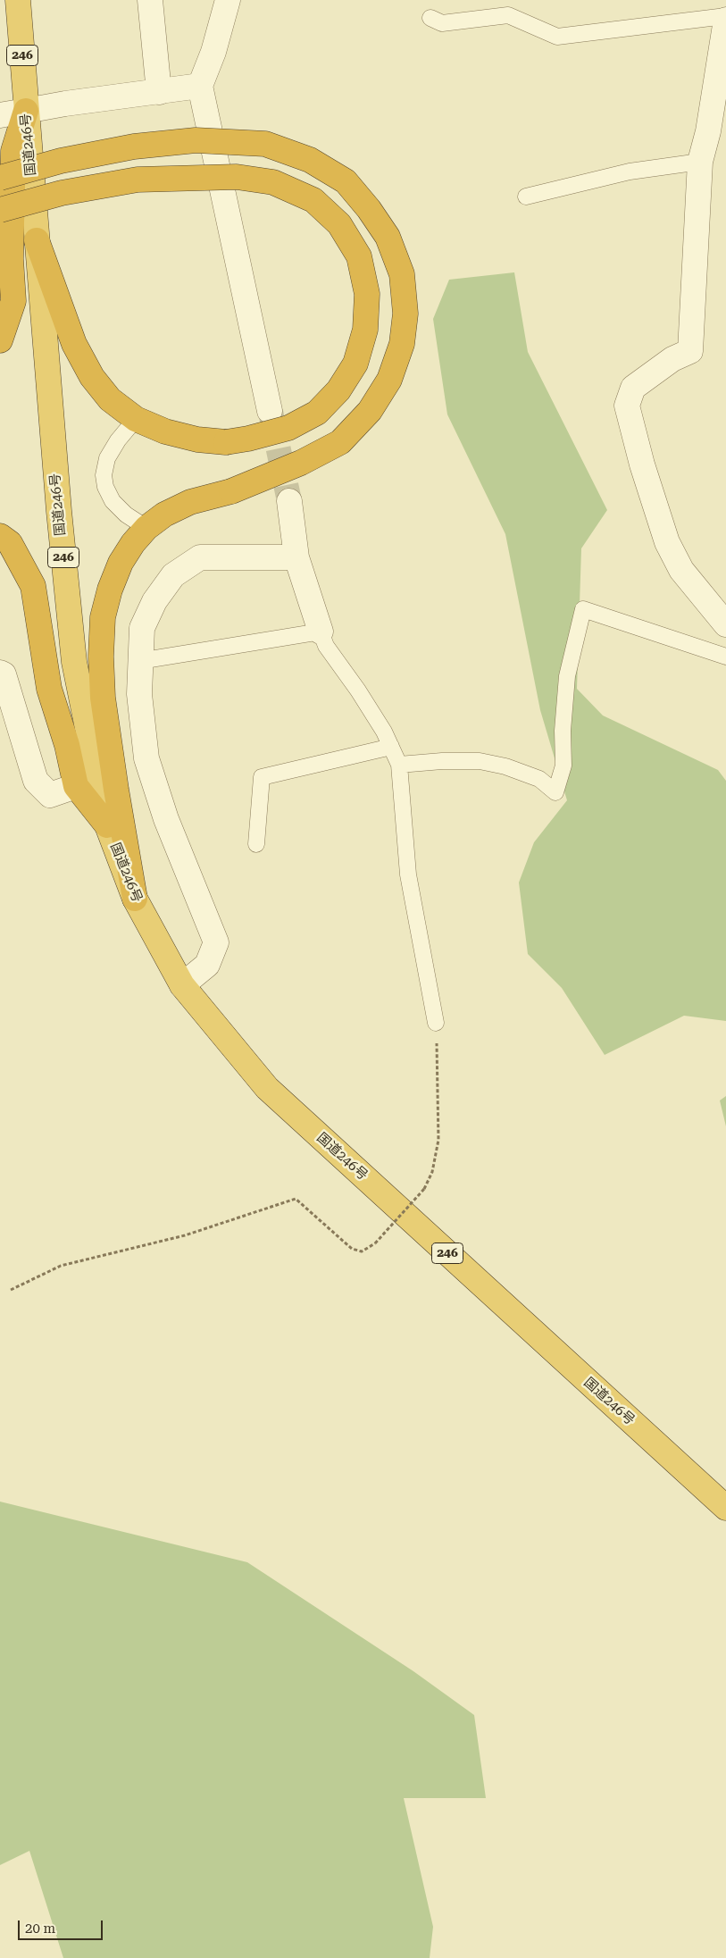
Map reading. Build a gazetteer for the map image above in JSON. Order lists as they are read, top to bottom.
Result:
{
  "streets": {
    "highway": ["246", "国道246号"]
  },
  "scale_bar": "20 m"
}
